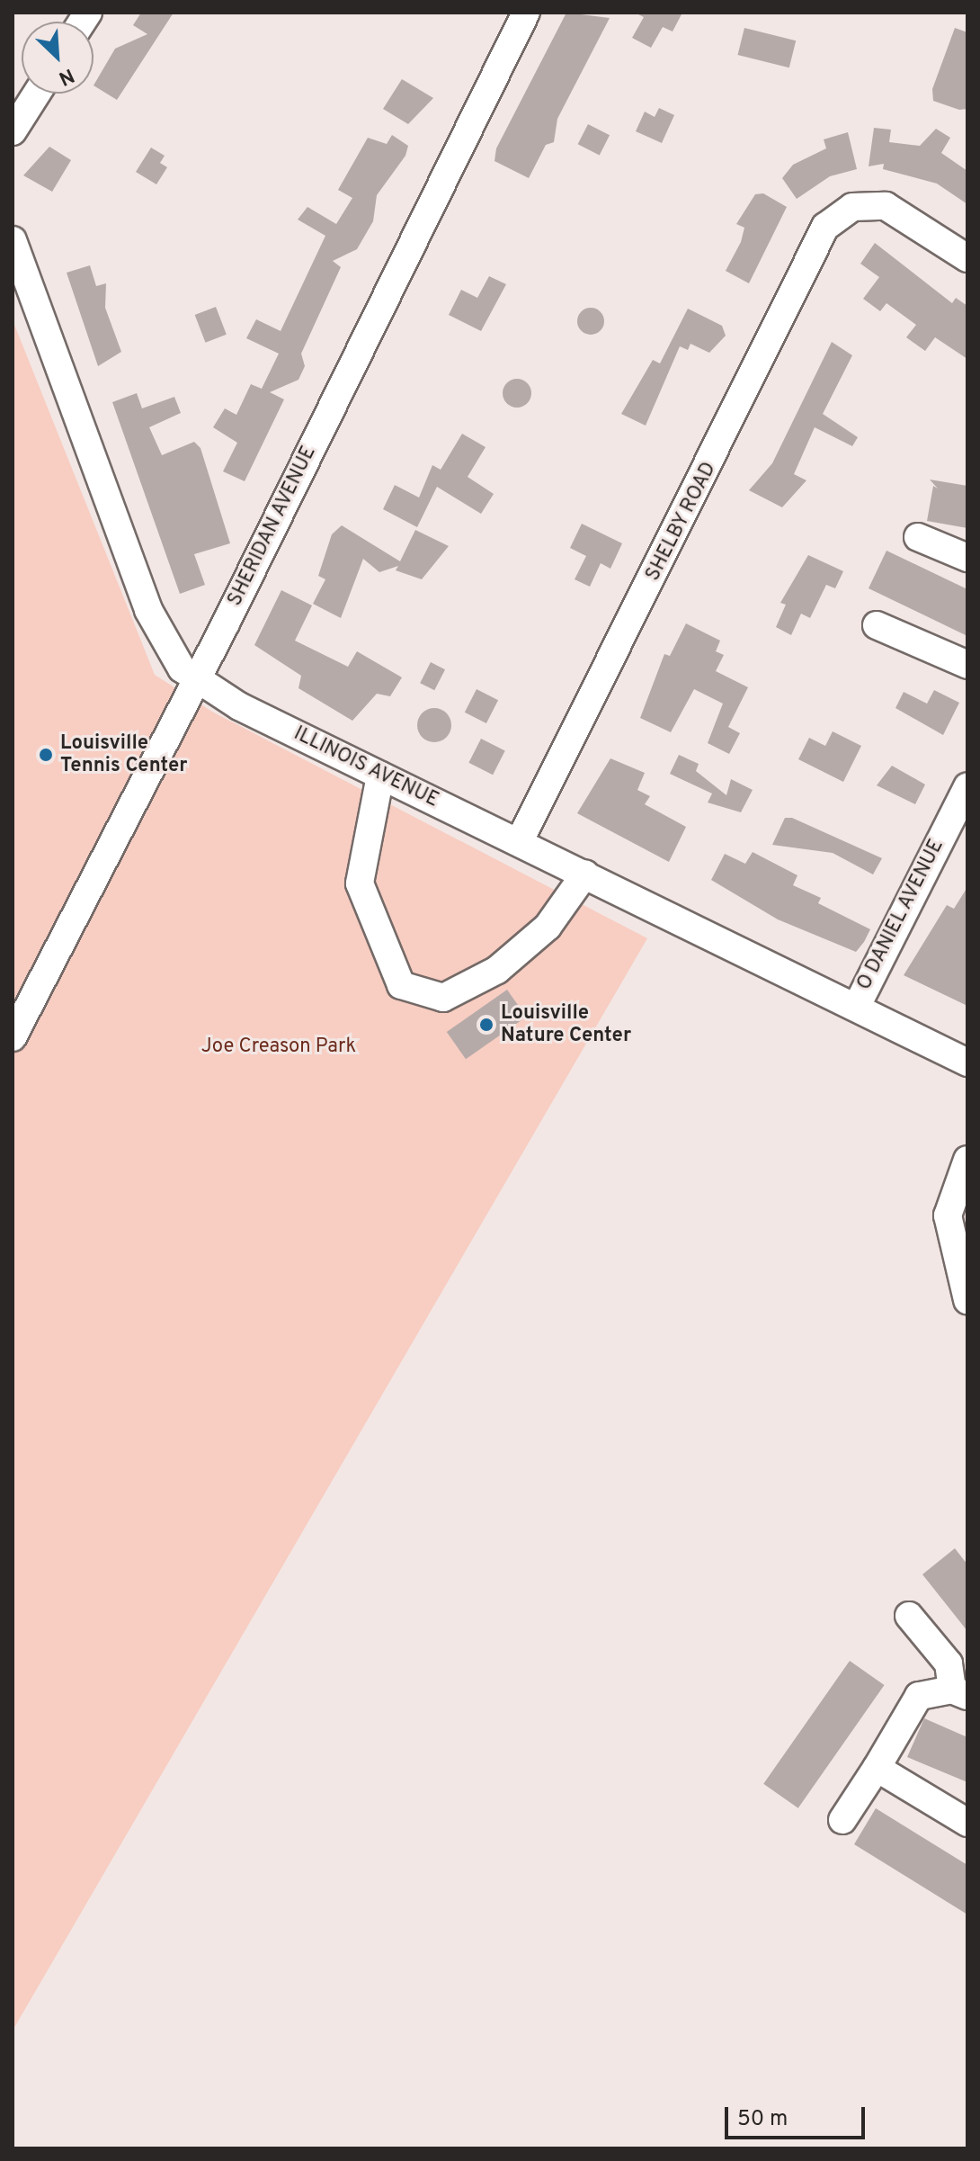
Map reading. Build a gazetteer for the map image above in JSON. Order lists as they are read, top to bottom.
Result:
{
  "streets": {
    "street": [
      "SHELBY ROAD",
      "SHERIDAN AVENUE",
      "ILLINOIS AVENUE",
      "O DANIEL AVENUE"
    ]
  },
  "crossings": [
    ["SHELBY ROAD", "ILLINOIS AVENUE"],
    ["SHERIDAN AVENUE", "ILLINOIS AVENUE"],
    ["ILLINOIS AVENUE", "O DANIEL AVENUE"]
  ],
  "parks": ["Joe Creason Park"],
  "places": ["Louisville Tennis Center", "Louisville Nature Center"],
  "scale_bar": "50 m",
  "north": "bottom right"
}
